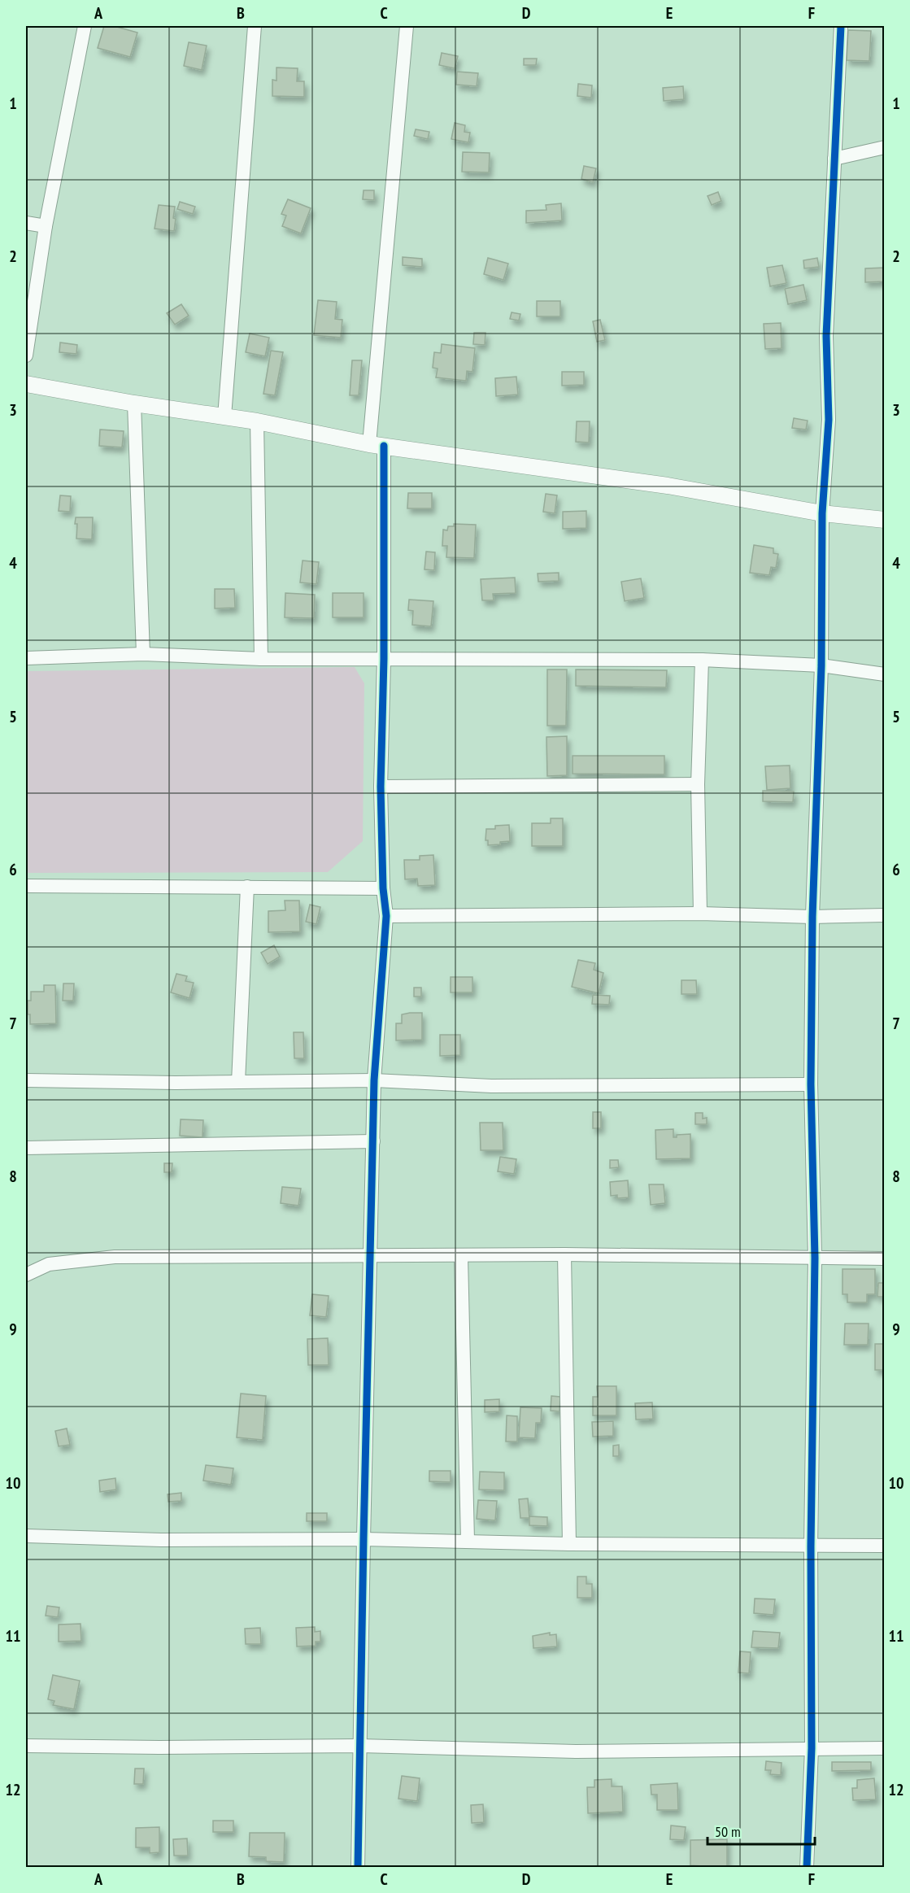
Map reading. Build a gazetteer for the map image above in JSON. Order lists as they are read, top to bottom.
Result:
{
  "scale_bar": "50 m",
  "grid": {
    "columns": [
      "A",
      "B",
      "C",
      "D",
      "E",
      "F"
    ],
    "rows": [
      "1",
      "2",
      "3",
      "4",
      "5",
      "6",
      "7",
      "8",
      "9",
      "10",
      "11",
      "12"
    ]
  }
}
